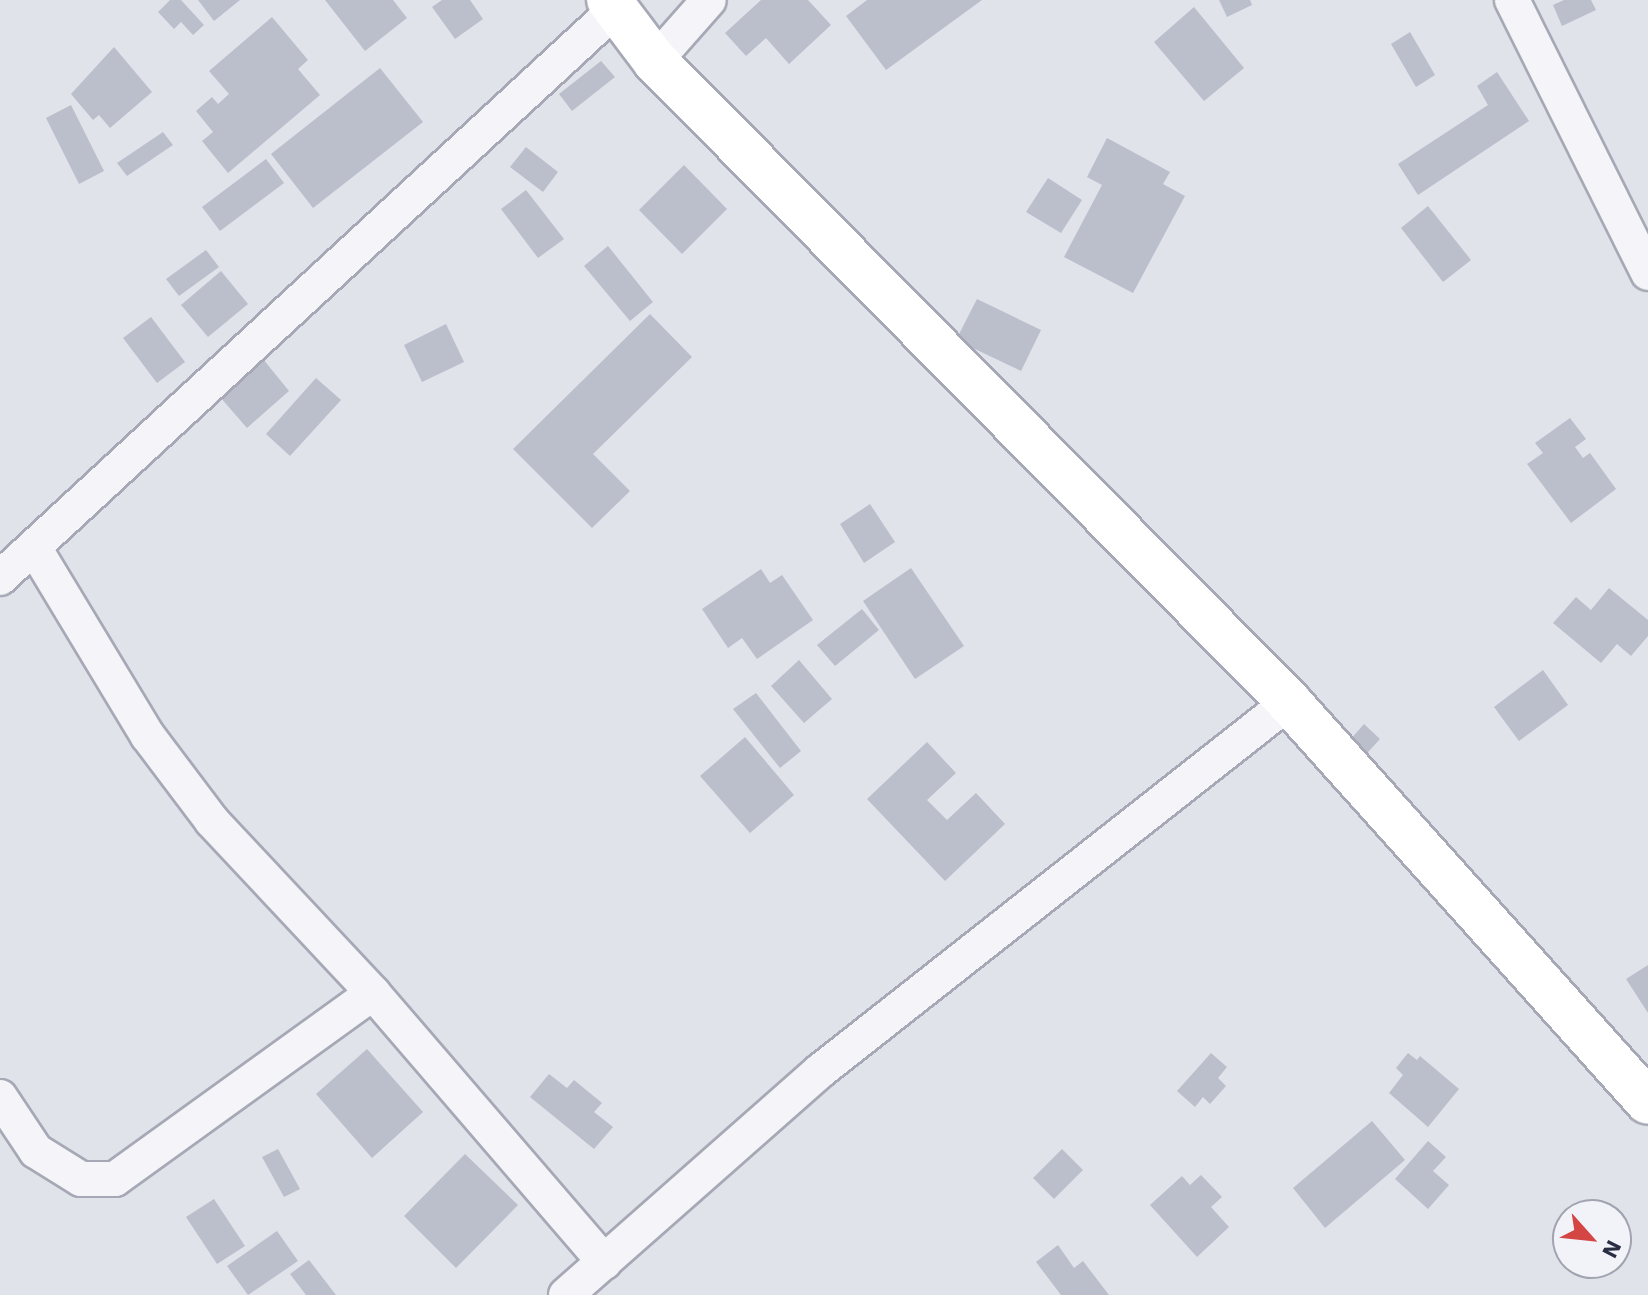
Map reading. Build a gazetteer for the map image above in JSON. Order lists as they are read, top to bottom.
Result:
{
  "north": "bottom right"
}
